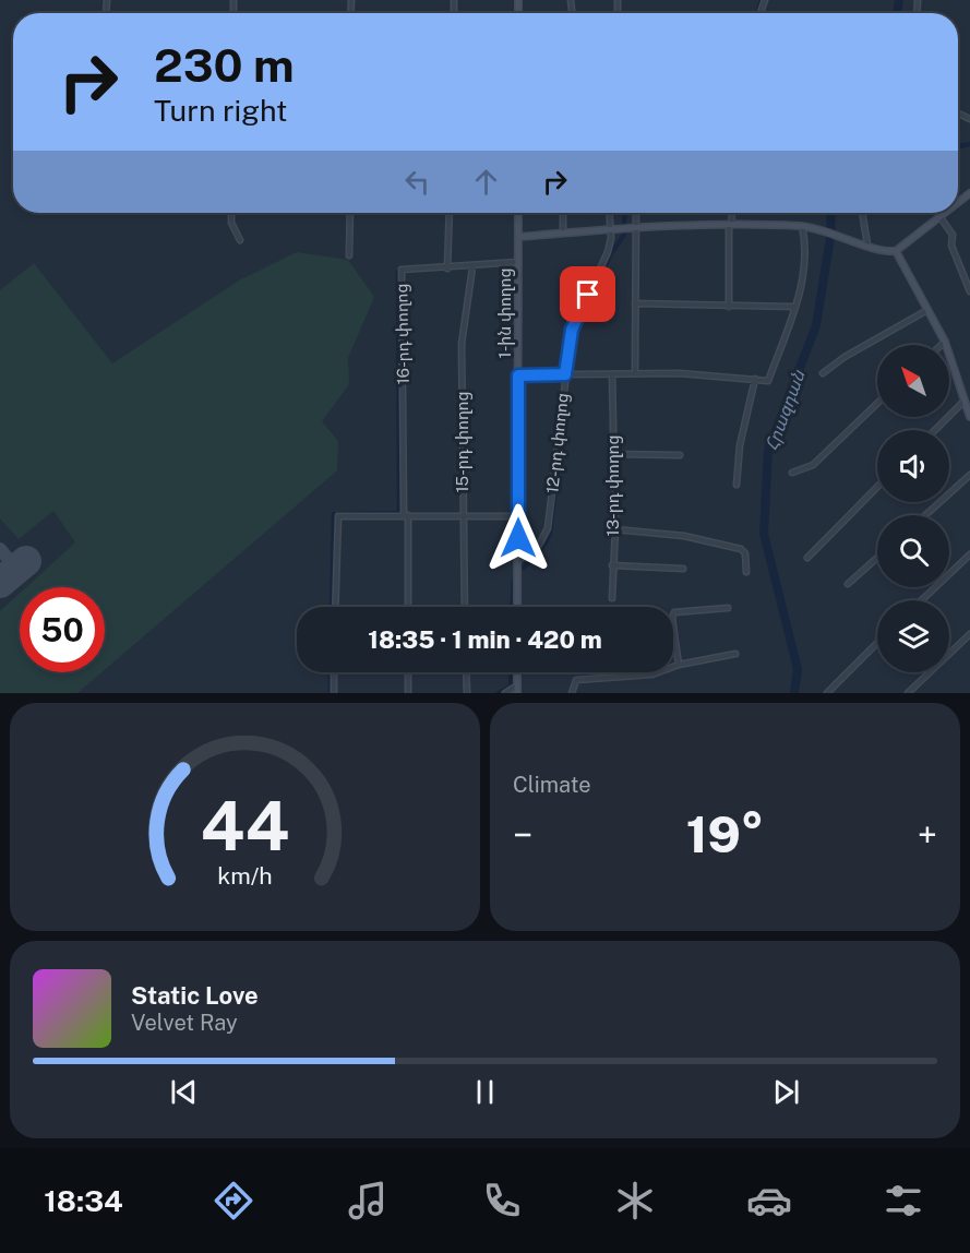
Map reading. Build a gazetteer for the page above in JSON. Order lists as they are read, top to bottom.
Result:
{
  "streets": {
    "main road": ["1-ին փողոց"],
    "street": [
      "16-րդ փողոց",
      "15-րդ փողոց",
      "12-րդ փողոց",
      "13-րդ փողոց"
    ]
  },
  "crossings": [
    ["1-ին փողոց", "16-րդ փողոց"],
    ["1-ին փողոց", "12-րդ փողոց"],
    ["16-րդ փողոց", "15-րդ փողոց"]
  ],
  "water": ["Հրազդան"],
  "north": "top left",
  "page": {
    "turn": ["230 m", "Turn right"],
    "limit": "50",
    "trip": "18:35 · 1 min · 420 m",
    "tile": "Climate",
    "heat": ["−", "19°", "+"],
    "song": ["Static Love", "Velvet Ray"],
    "tabs": "18:34",
    "gauge": ["44", "km/h"]
  }
}
